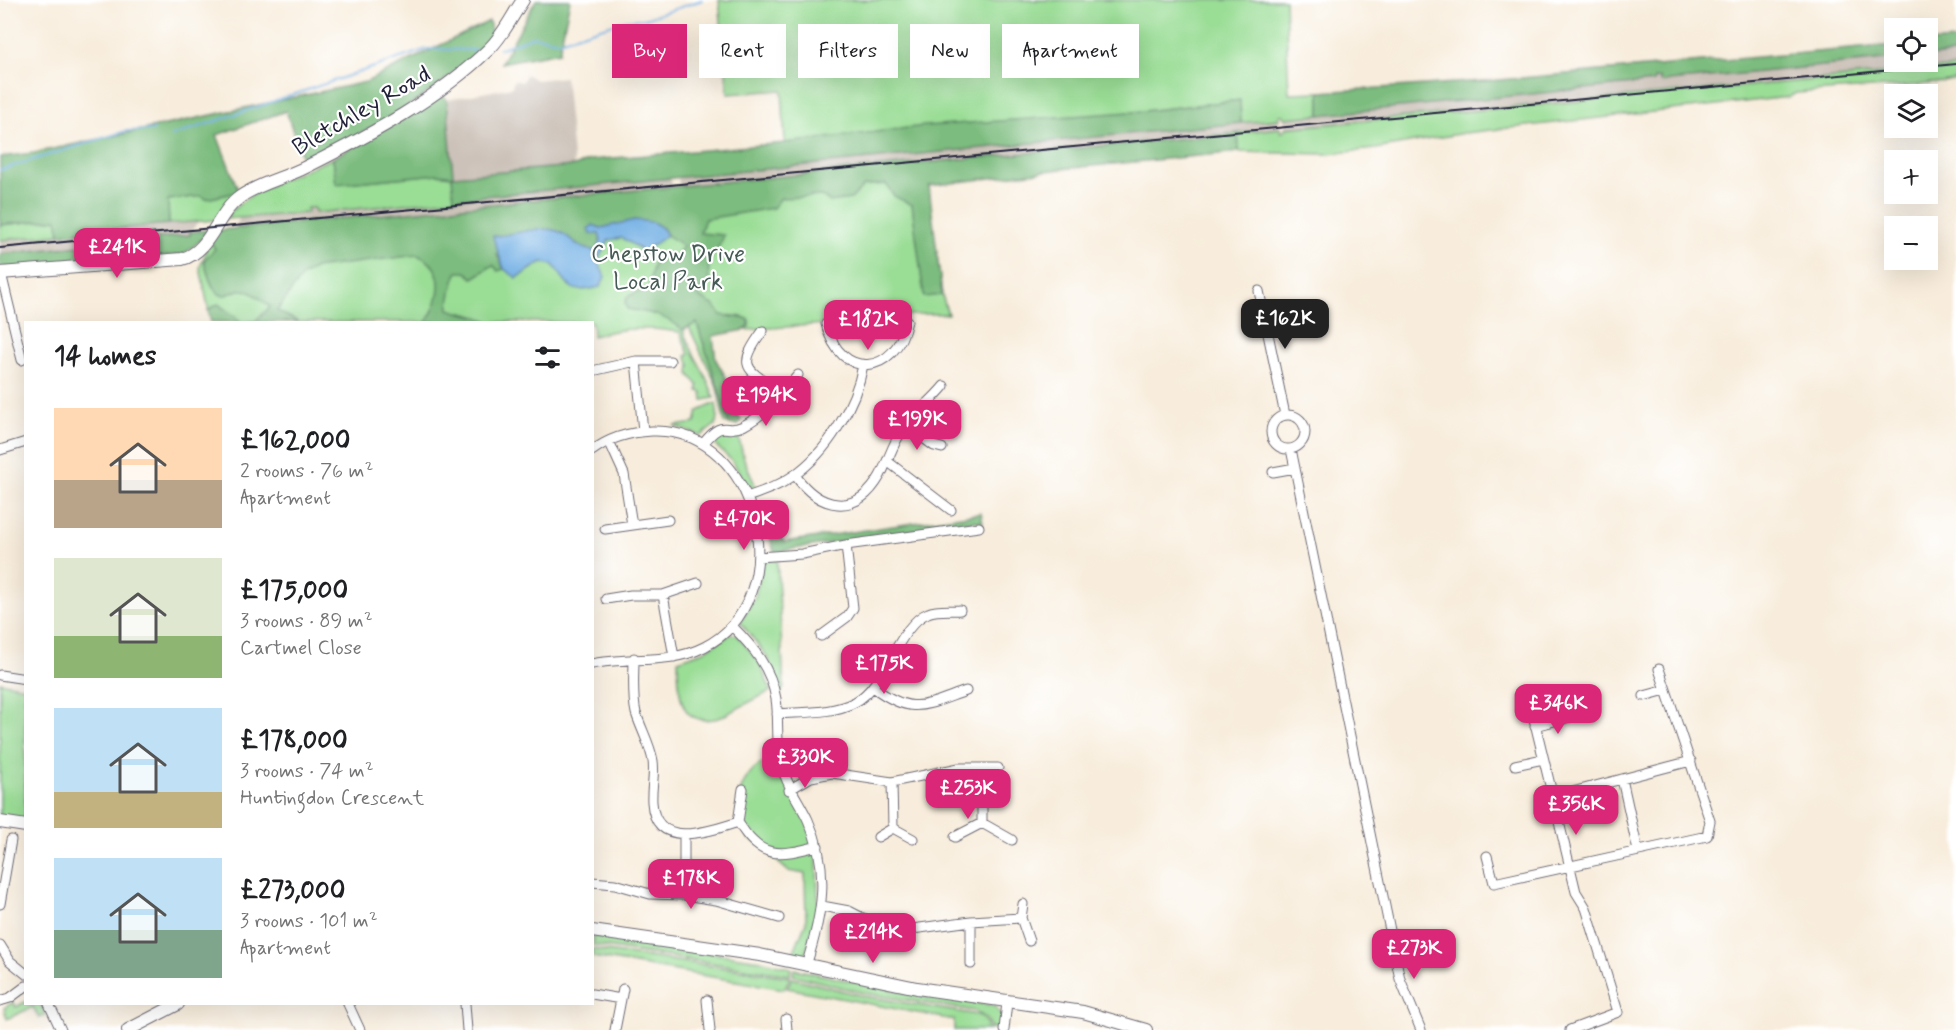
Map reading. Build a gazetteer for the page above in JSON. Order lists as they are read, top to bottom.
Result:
{
  "streets": {
    "street": ["Bletchley Road"]
  },
  "parks": ["Chepstow Drive Local Park"],
  "page": {
    "map_buttons": ["+", "−"],
    "chip": [
      "Buy",
      "Rent",
      "Filters",
      "New",
      "Apartment"
    ],
    "price": [
      "£241K",
      "£162K",
      "£182K",
      "£194K",
      "£199K",
      "£470K",
      "£175K",
      "£346K",
      "£330K",
      "£253K",
      "£356K",
      "£178K",
      "£214K",
      "£273K"
    ],
    "heading": "14 homes",
    "list": [
      {
        "name": "£162,000",
        "note": "2 rooms · 76 m² · Apartment"
      },
      {
        "name": "£175,000",
        "note": "3 rooms · 89 m² · Cartmel Close"
      },
      {
        "name": "£178,000",
        "note": "3 rooms · 74 m² · Huntingdon Crescent"
      },
      {
        "name": "£273,000",
        "note": "3 rooms · 101 m² · Apartment"
      }
    ]
  }
}
